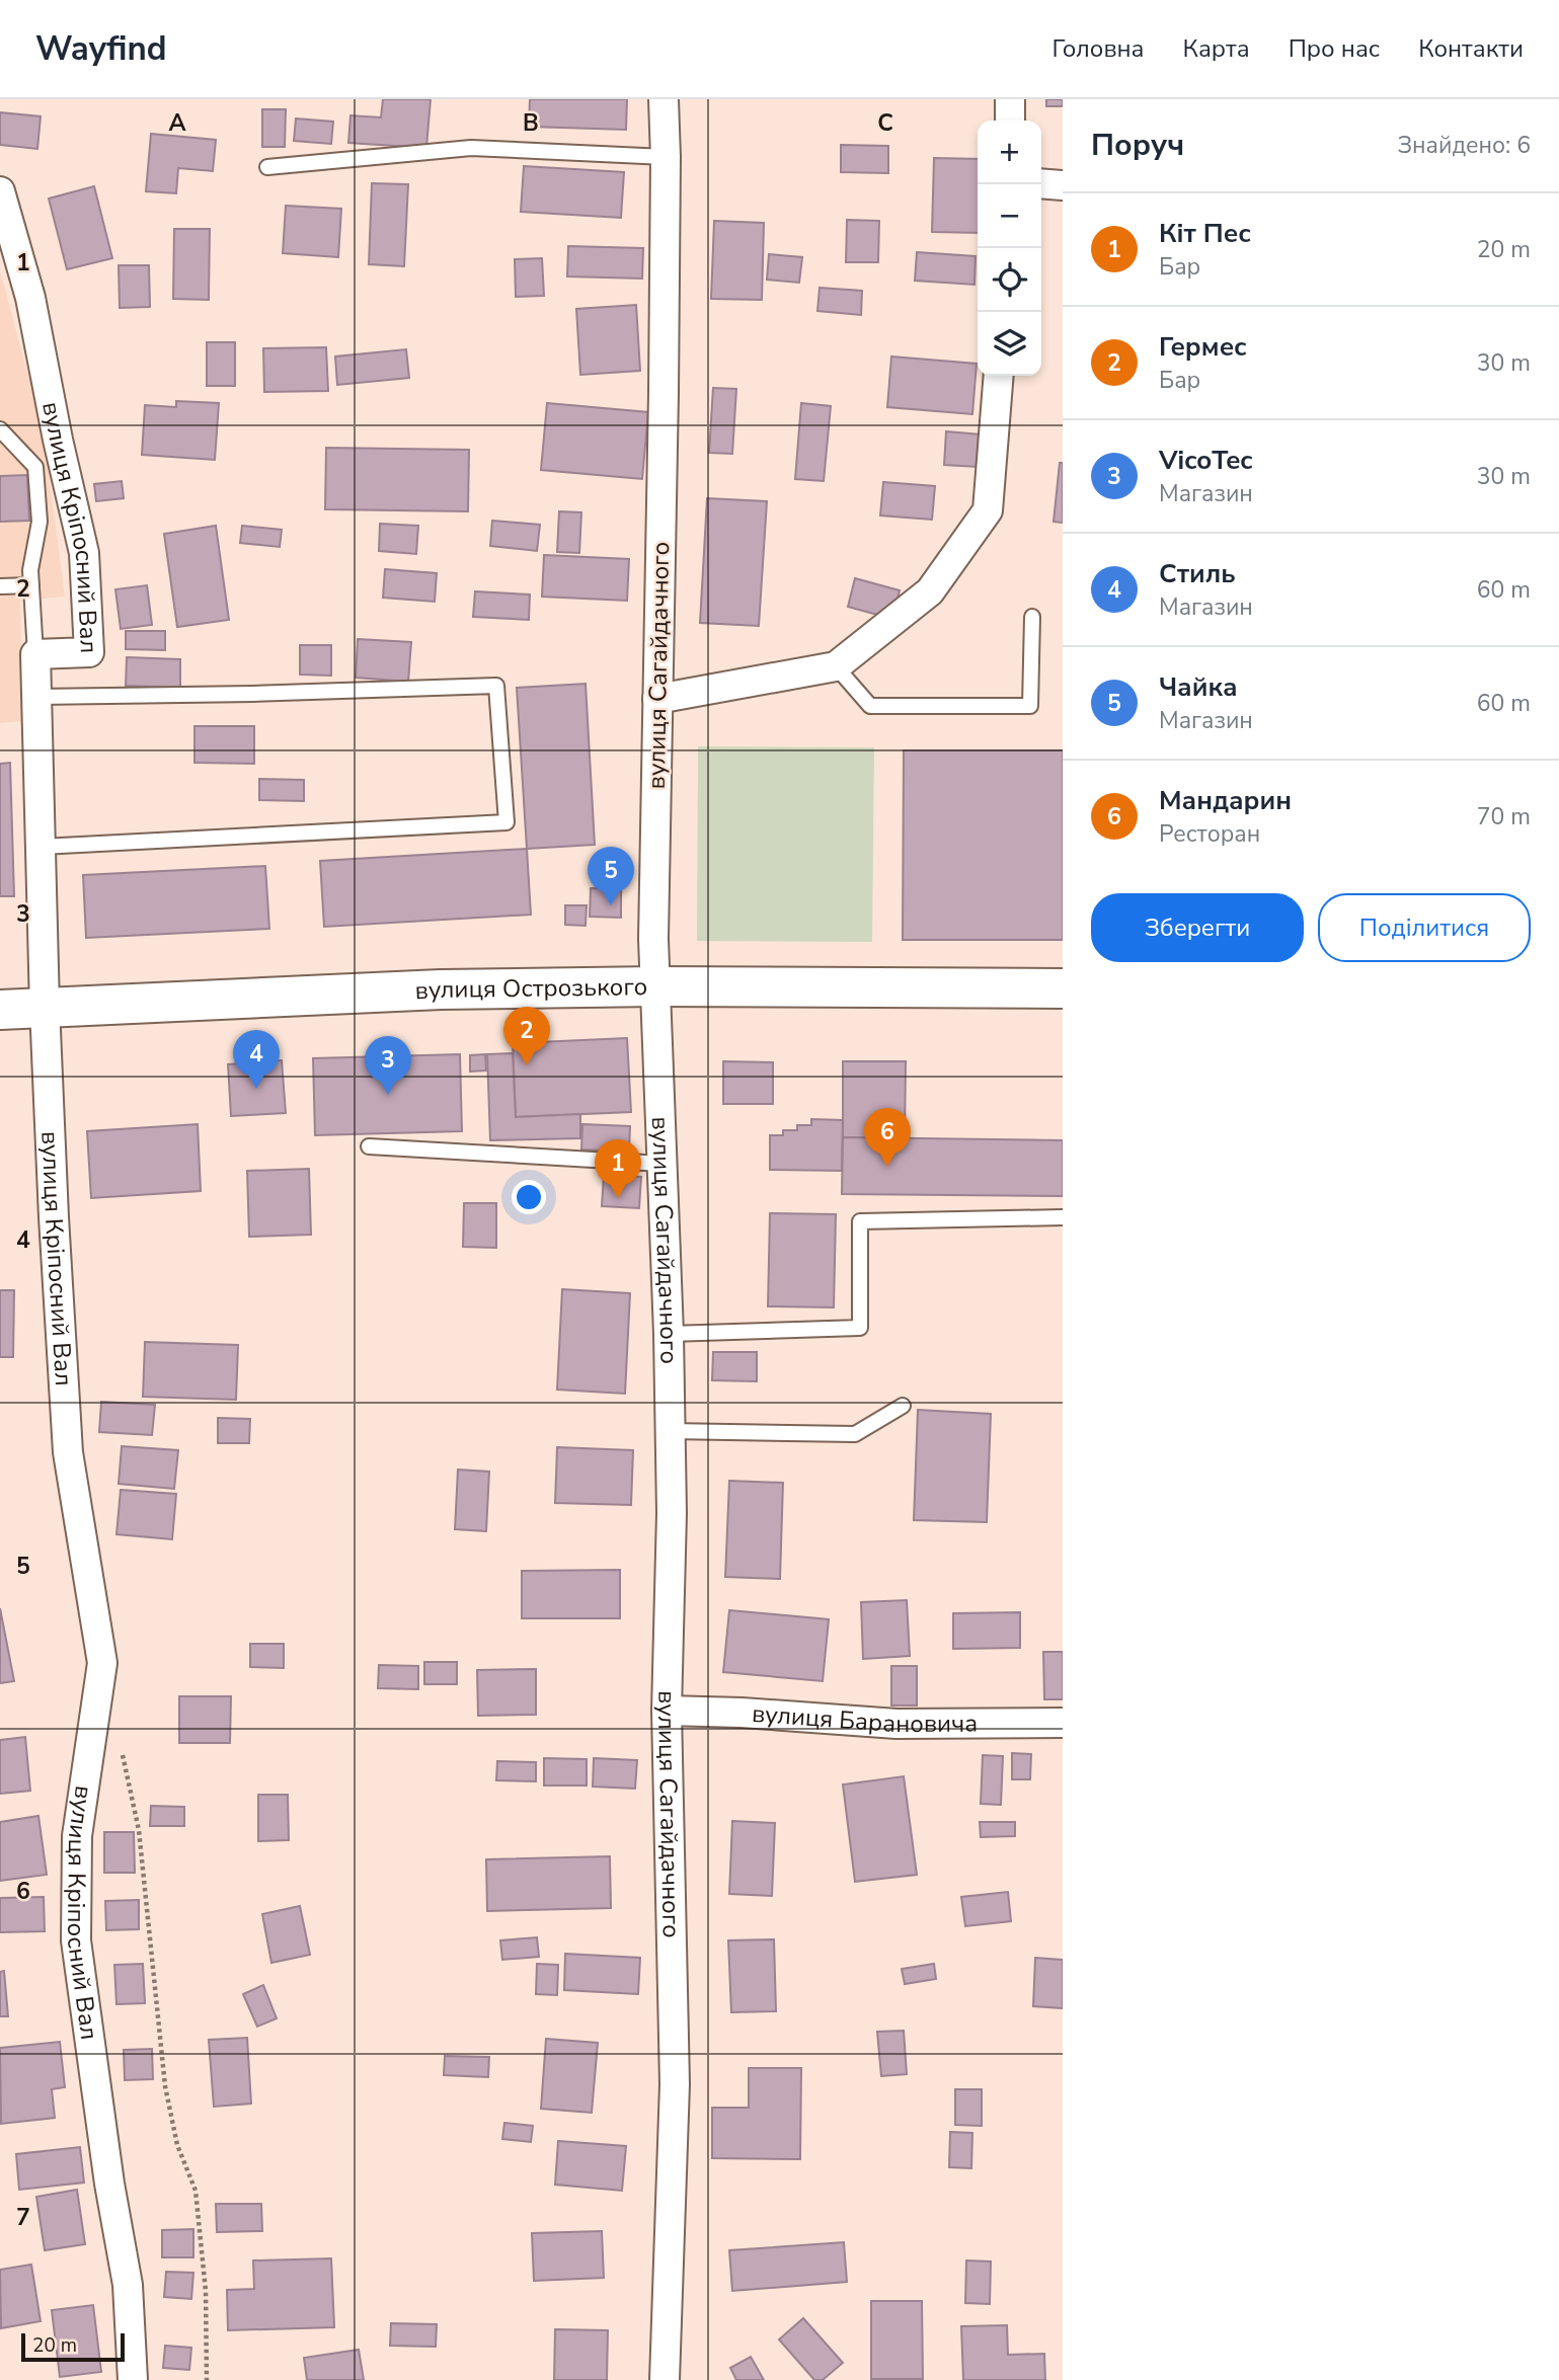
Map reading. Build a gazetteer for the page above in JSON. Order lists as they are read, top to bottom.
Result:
{
  "streets": {
    "main road": ["вулиця Острозького"],
    "street": ["вулиця Кріпосний Вал", "вулиця Сагайдачного", "вулиця Барановича"]
  },
  "crossings": [
    ["вулиця Кріпосний Вал", "вулиця Острозького"],
    ["вулиця Сагайдачного", "вулиця Острозького"],
    ["вулиця Сагайдачного", "вулиця Барановича"]
  ],
  "scale_bar": "20 m",
  "page": {
    "header": "Wayfind",
    "nav": [
      "Головна",
      "Карта",
      "Про нас",
      "Контакти"
    ],
    "heading": ["Поруч", "Знайдено: 6"],
    "map_buttons": ["+", "−"],
    "list": [
      {
        "mark": "1",
        "name": "Кіт Пес",
        "note": "Бар",
        "value": "20 m"
      },
      {
        "mark": "2",
        "name": "Гермес",
        "note": "Бар",
        "value": "30 m"
      },
      {
        "mark": "3",
        "name": "VicoTec",
        "note": "Магазин",
        "value": "30 m"
      },
      {
        "mark": "4",
        "name": "Стиль",
        "note": "Магазин",
        "value": "60 m"
      },
      {
        "mark": "5",
        "name": "Чайка",
        "note": "Магазин",
        "value": "60 m"
      },
      {
        "mark": "6",
        "name": "Мандарин",
        "note": "Ресторан",
        "value": "70 m"
      }
    ],
    "pins": [
      "5",
      "2",
      "4",
      "3",
      "6",
      "1"
    ],
    "buttons": ["Зберегти", "Поділитися"],
    "scale": "20 m"
  },
  "grid": {
    "columns": ["A", "B", "C"],
    "rows": [
      "1",
      "2",
      "3",
      "4",
      "5",
      "6",
      "7"
    ]
  }
}
